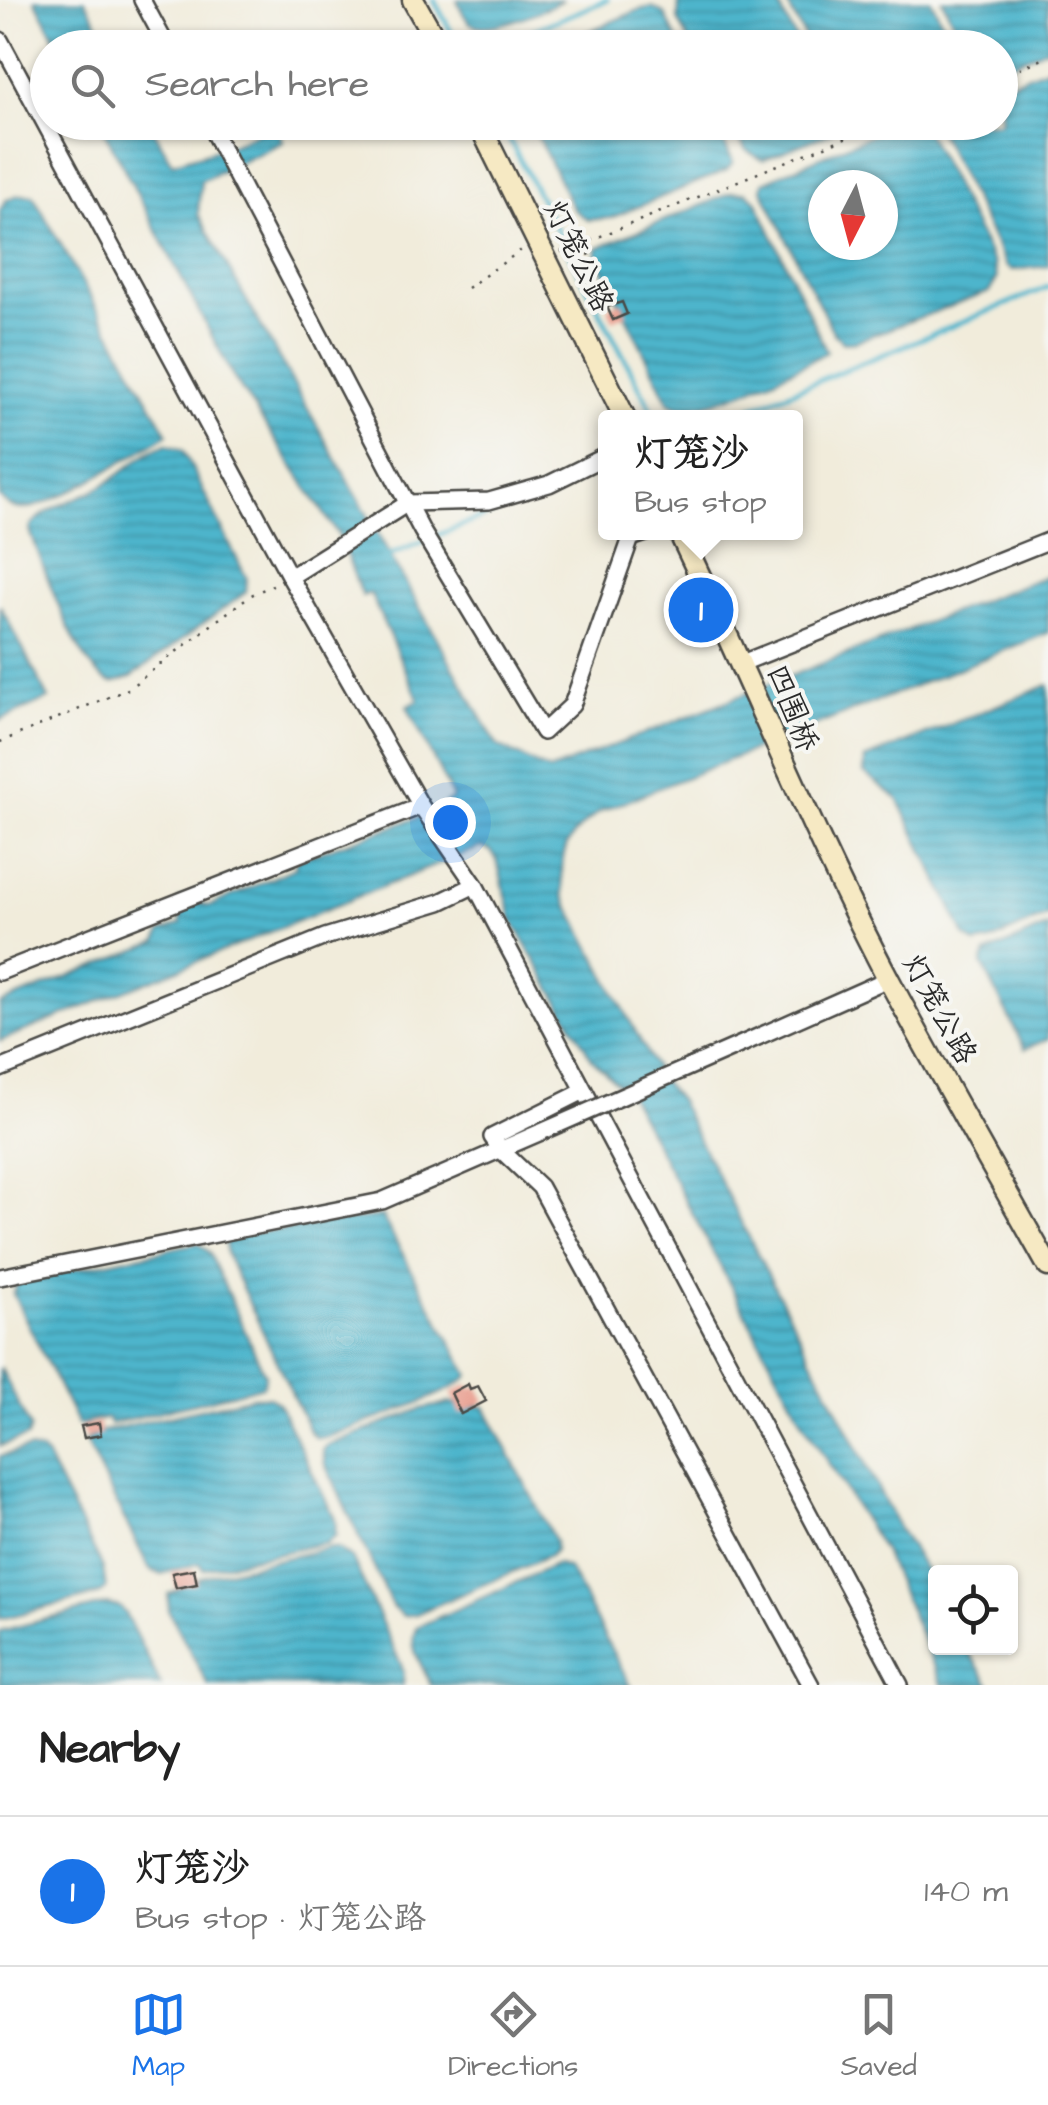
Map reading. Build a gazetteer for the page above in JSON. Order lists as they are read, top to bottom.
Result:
{
  "streets": {
    "street": ["灯笼公路", "四围桥"]
  },
  "crossings": [
    ["灯笼公路", "四围桥"]
  ],
  "north": "bottom",
  "page": {
    "search": "Search here",
    "popup": ["灯笼沙", "Bus stop"],
    "pins": "1",
    "heading": "Nearby",
    "list": [
      {
        "mark": "1",
        "name": "灯笼沙",
        "note": "Bus stop · 灯笼公路",
        "value": "140 m"
      }
    ],
    "nav": ["Map", "Directions", "Saved"]
  }
}
